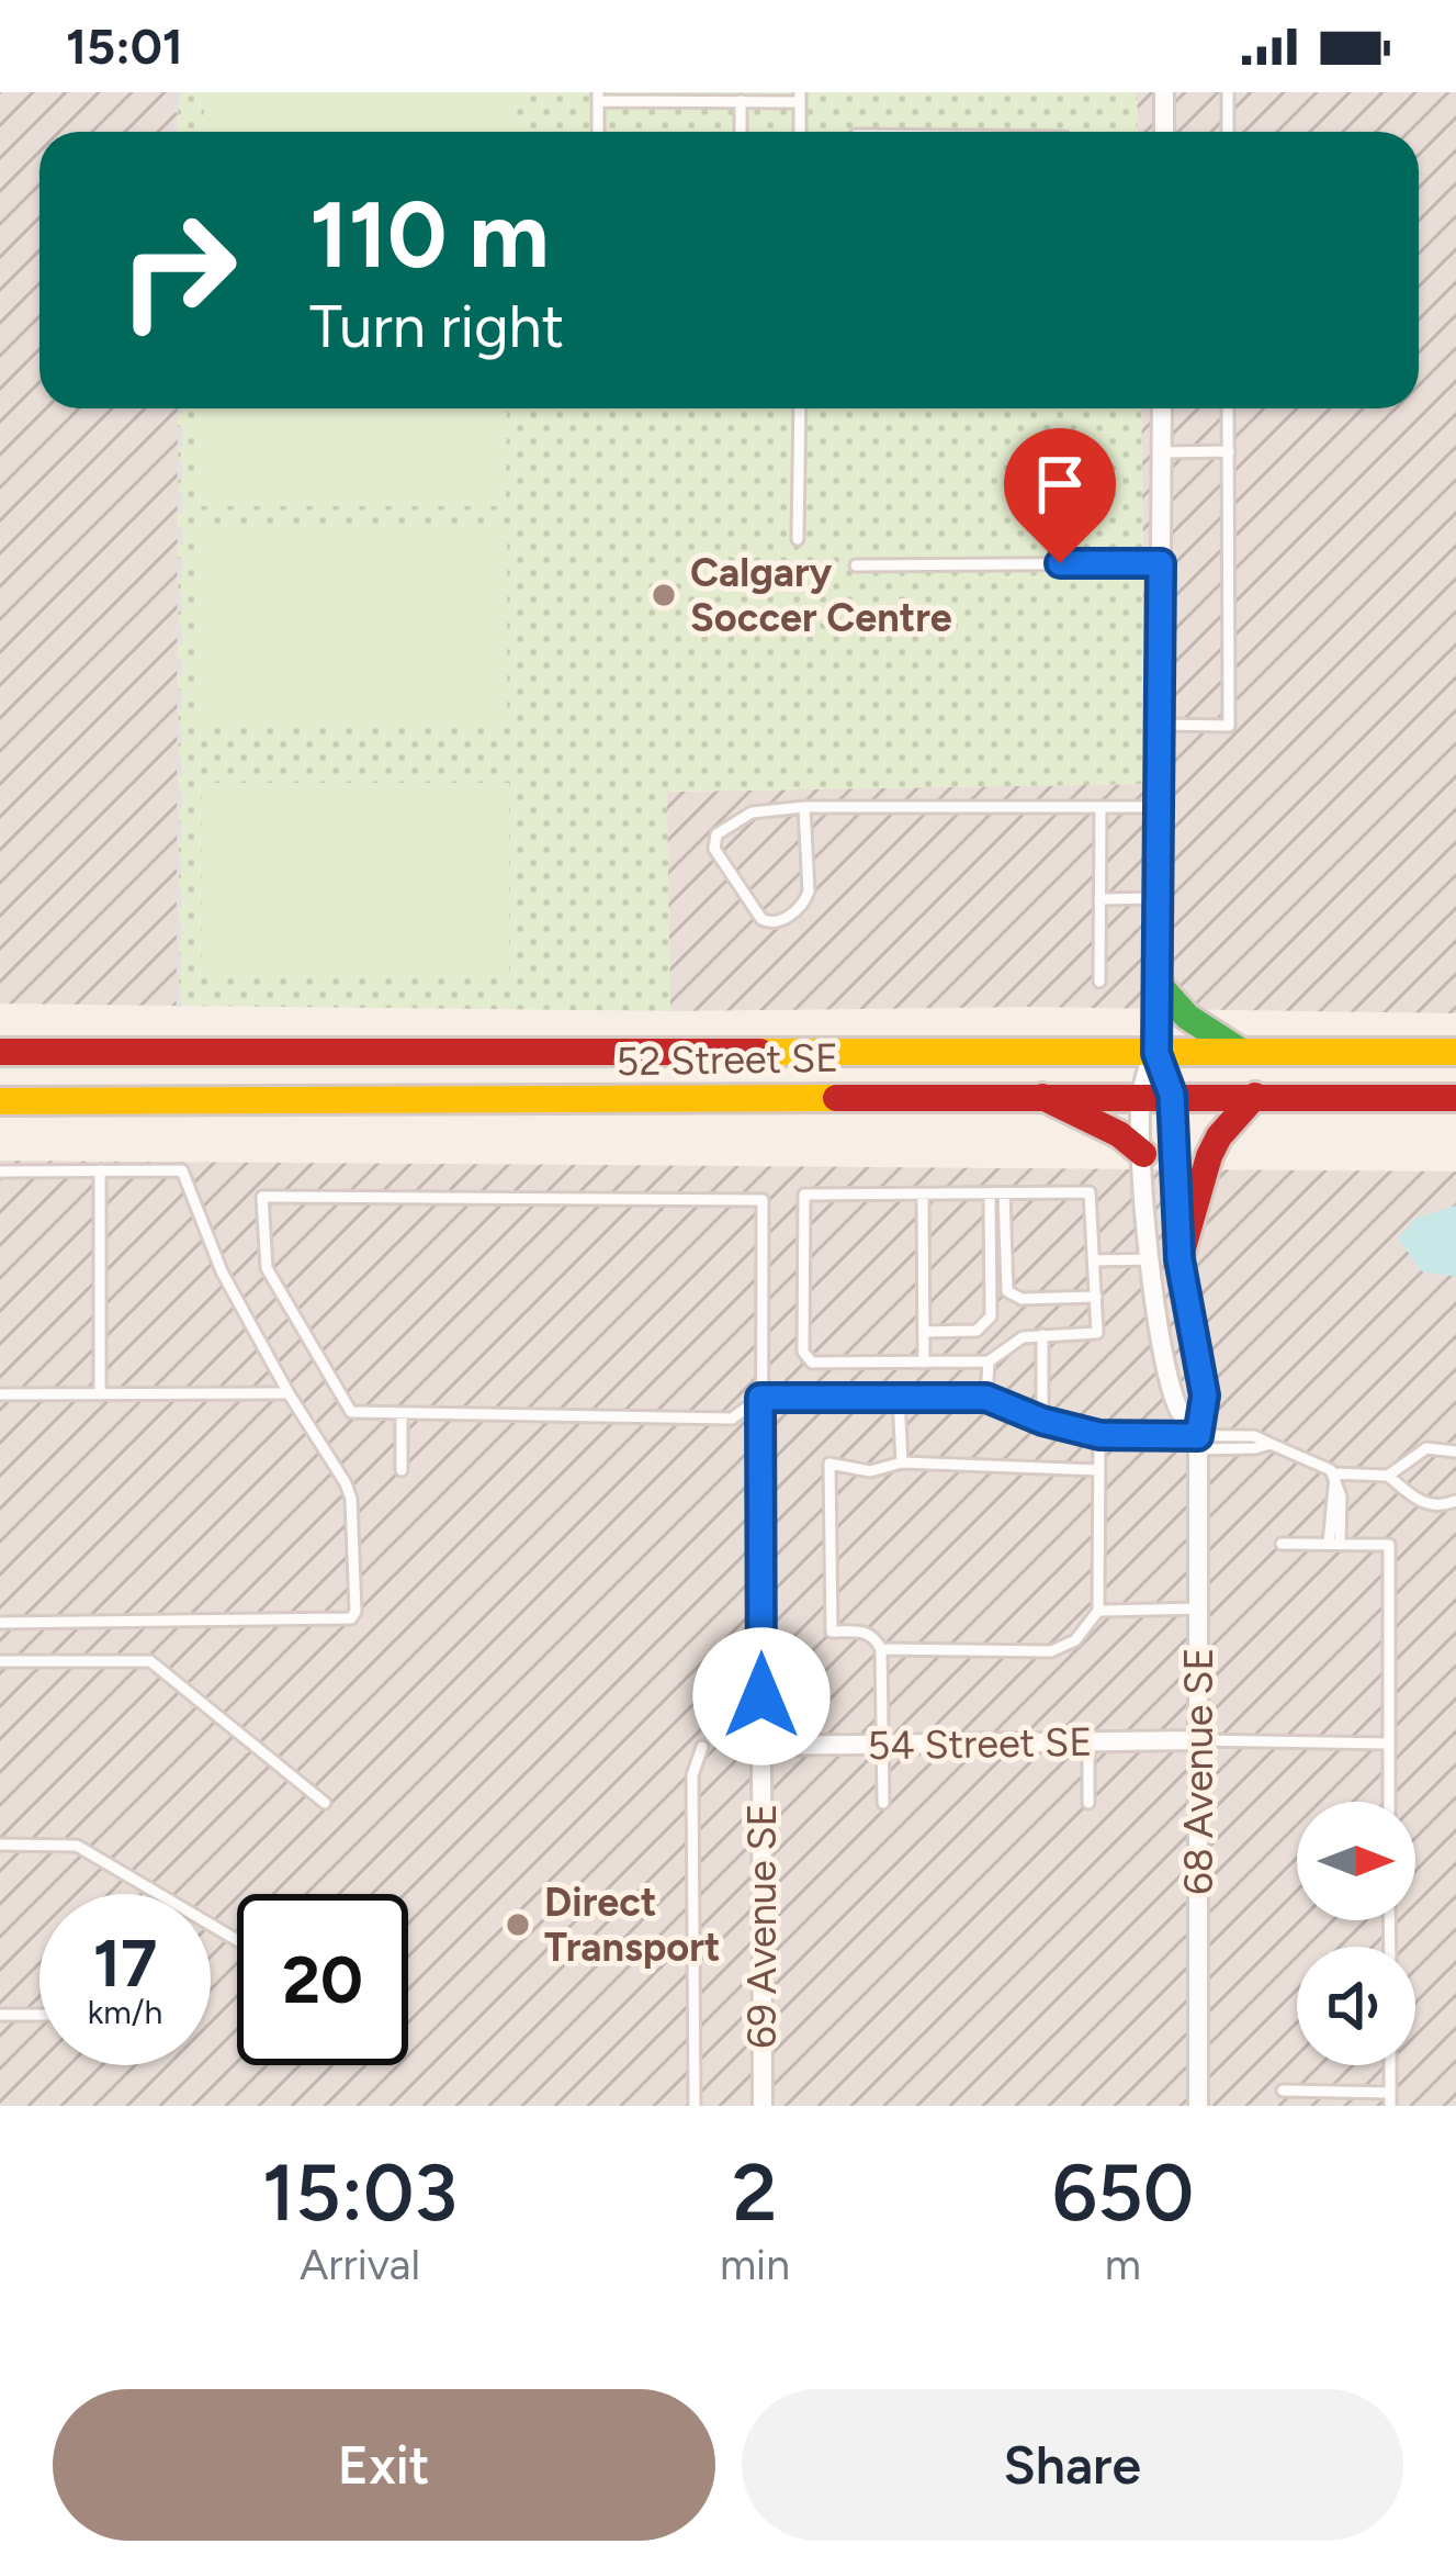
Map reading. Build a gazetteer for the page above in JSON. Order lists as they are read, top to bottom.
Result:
{
  "streets": {
    "main road": ["52 Street SE"],
    "street": ["54 Street SE", "68 Avenue SE", "69 Avenue SE"]
  },
  "crossings": [
    ["52 Street SE", "68 Avenue SE"],
    ["54 Street SE", "68 Avenue SE"],
    ["54 Street SE", "69 Avenue SE"]
  ],
  "places": ["Calgary Soccer Centre", "Direct Transport"],
  "north": "right",
  "page": {
    "status": "15:01",
    "turn": ["110 m", "Turn right"],
    "speed": "17 km/h",
    "limit": "20",
    "eta": [
      "15:03",
      "Arrival",
      "2",
      "min",
      "650",
      "m"
    ],
    "buttons": ["Exit", "Share"]
  }
}
